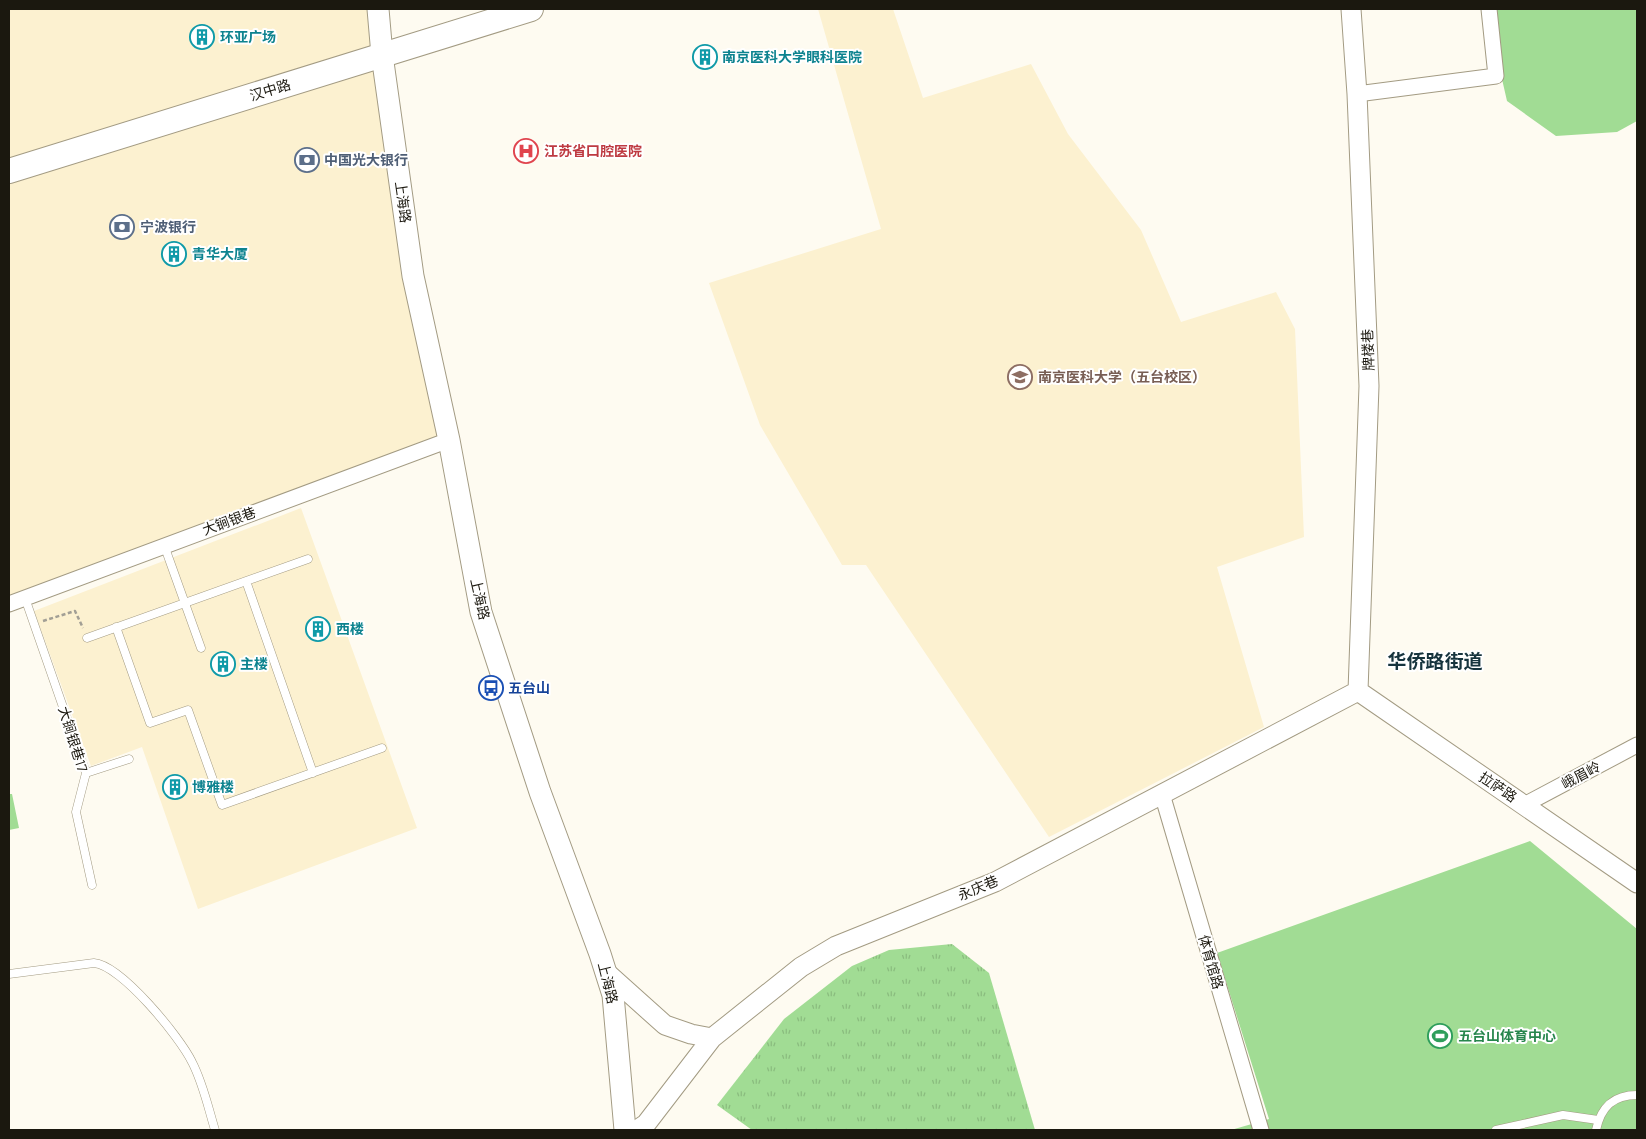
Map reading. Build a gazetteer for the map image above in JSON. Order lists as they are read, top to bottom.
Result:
{
  "streets": {
    "main road": ["汉中路", "上海路"],
    "street": [
      "牌楼巷",
      "大锏银巷",
      "峨眉岭",
      "拉萨路",
      "永庆巷",
      "体育馆路"
    ],
    "lane": ["大锏银巷17"]
  },
  "crossings": [
    ["汉中路", "上海路"],
    ["上海路", "大锏银巷"],
    ["牌楼巷", "拉萨路"],
    ["牌楼巷", "永庆巷"],
    ["大锏银巷", "大锏银巷17"],
    ["峨眉岭", "拉萨路"],
    ["拉萨路", "永庆巷"],
    ["永庆巷", "体育馆路"]
  ],
  "districts": ["华侨路街道"],
  "places": {
    "building": [
      "环亚广场",
      "南京医科大学眼科医院",
      "青华大厦",
      "西楼",
      "主楼",
      "博雅楼"
    ],
    "hospital": ["江苏省口腔医院"],
    "bank": ["中国光大银行", "宁波银行"],
    "school or university": ["南京医科大学（五台校区）"],
    "bus stop": ["五台山"],
    "sports": ["五台山体育中心"]
  }
}
